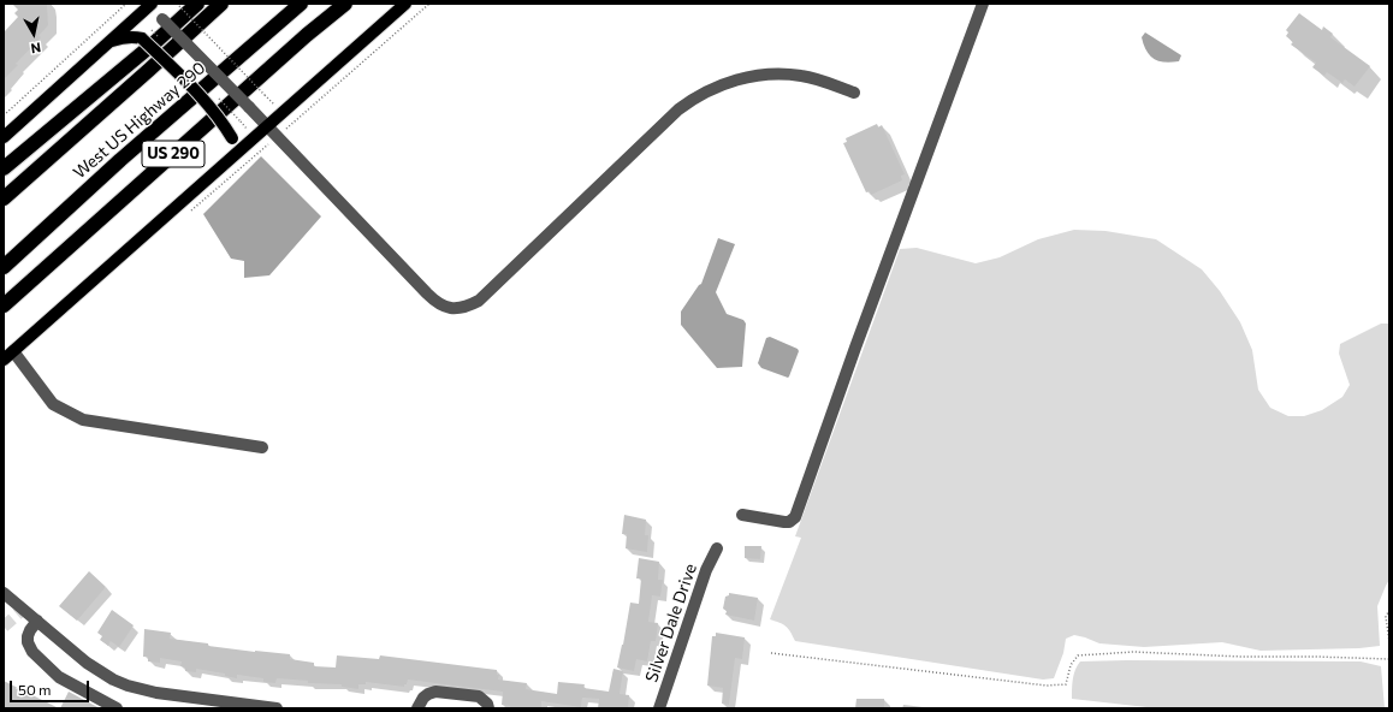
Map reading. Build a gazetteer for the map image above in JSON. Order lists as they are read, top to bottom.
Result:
{
  "streets": {
    "highway": ["West US Highway 290", "US 290"],
    "street": ["Silver Dale Drive"]
  },
  "scale_bar": "50 m",
  "north": "bottom"
}
